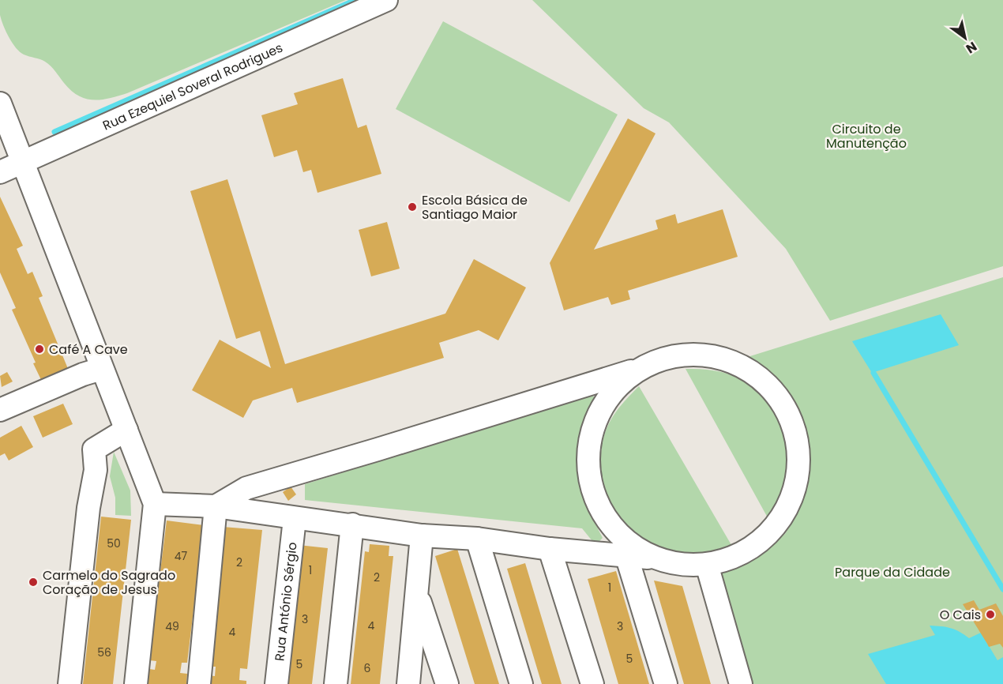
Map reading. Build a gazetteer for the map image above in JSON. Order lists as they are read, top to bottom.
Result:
{
  "streets": {
    "street": ["Rua Ezequiel Soveral Rodrigues", "Rua António Sérgio"]
  },
  "parks": ["Circuito de Manutenção", "Parque da Cidade"],
  "places": [
    "Escola Básica de Santiago Maior",
    "Café A Cave",
    "Carmelo do Sagrado Coração de Jesus",
    "O Cais"
  ],
  "house_numbers": [
    "50",
    "47",
    "2",
    "1",
    "2",
    "1",
    "3",
    "4",
    "49",
    "3",
    "4",
    "56",
    "5",
    "5",
    "6"
  ],
  "north": "bottom right"
}
